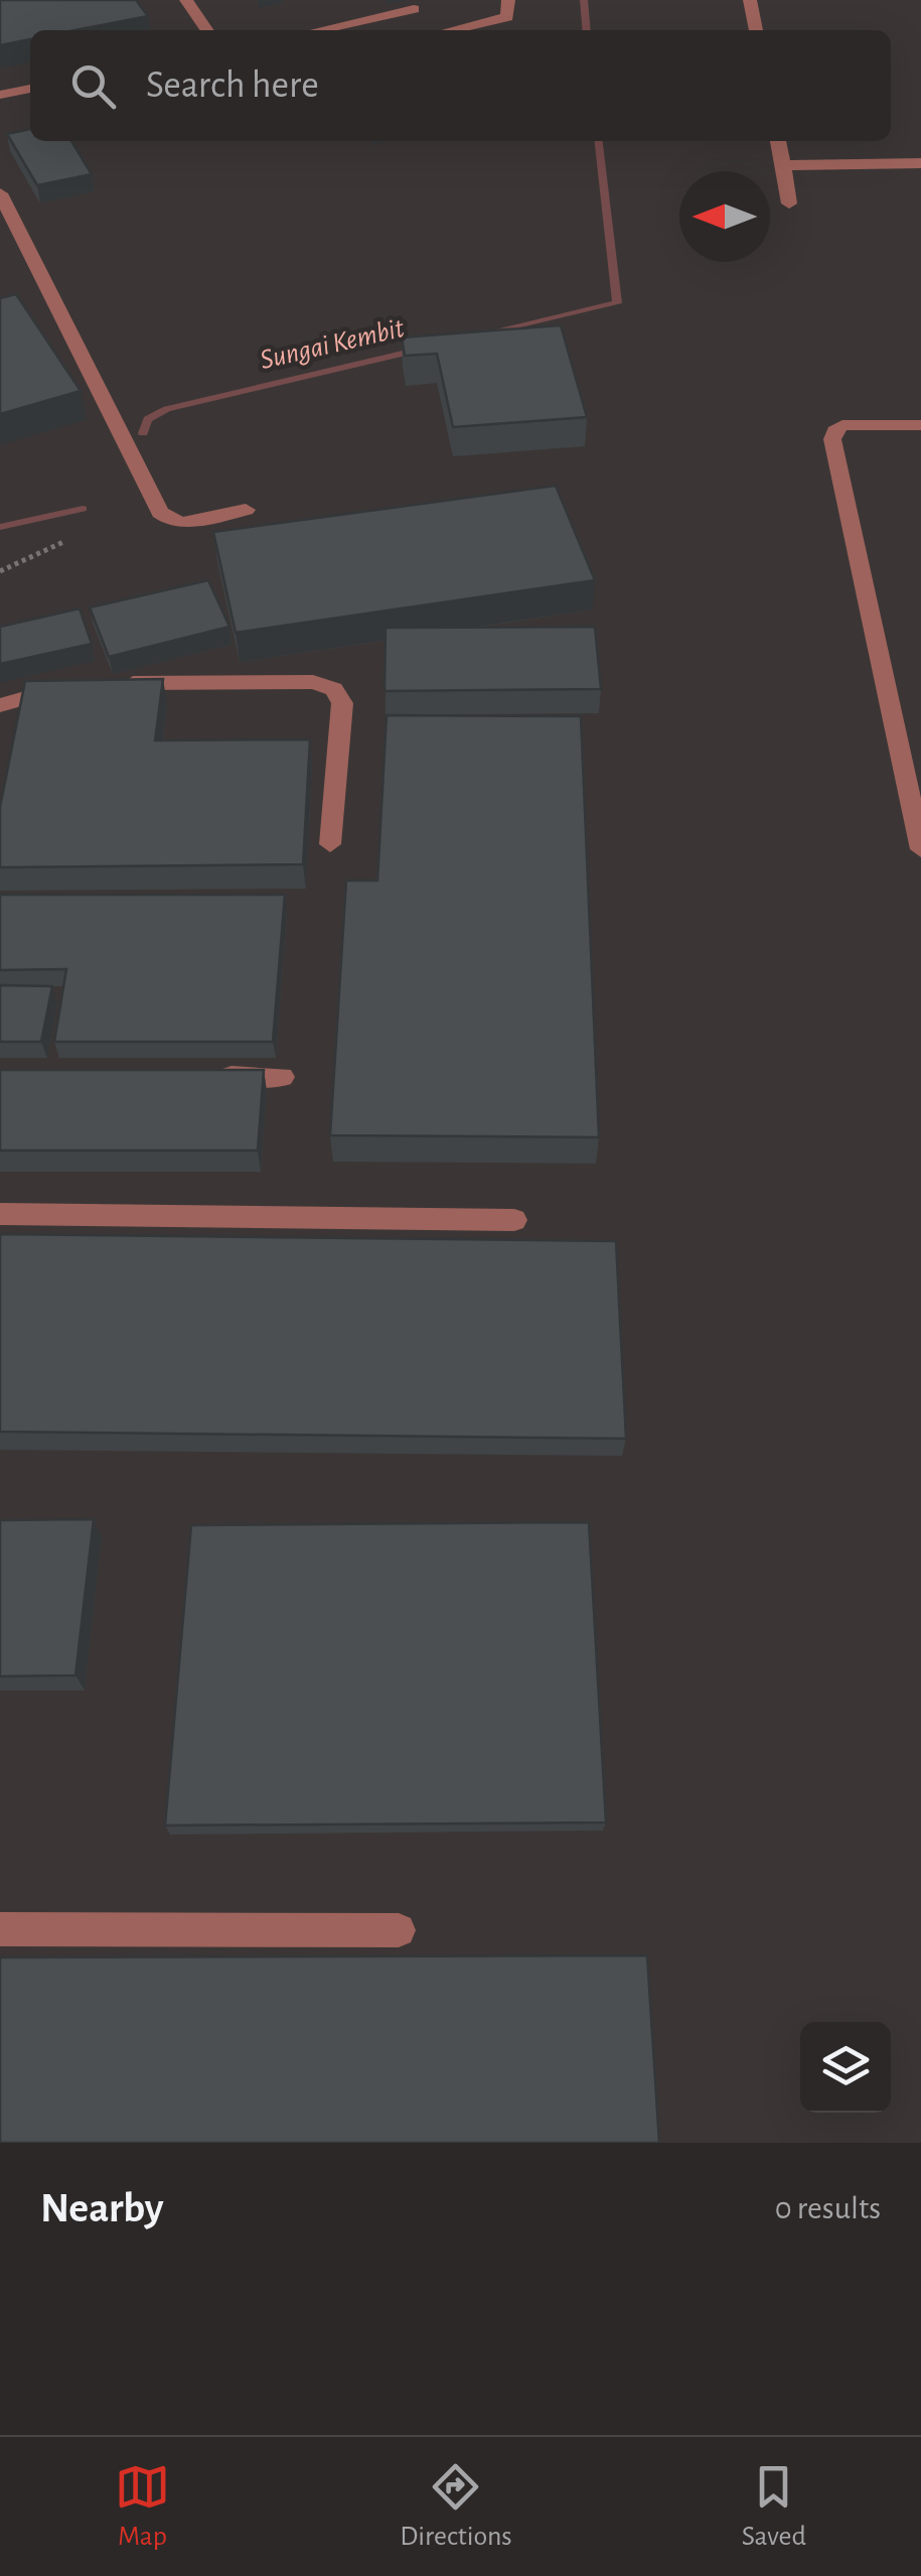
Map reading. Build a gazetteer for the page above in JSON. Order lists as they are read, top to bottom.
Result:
{
  "water": ["Sungai Kembit"],
  "north": "left",
  "page": {
    "search": "Search here",
    "heading": ["Nearby", "0 results"],
    "nav": ["Map", "Directions", "Saved"]
  }
}
